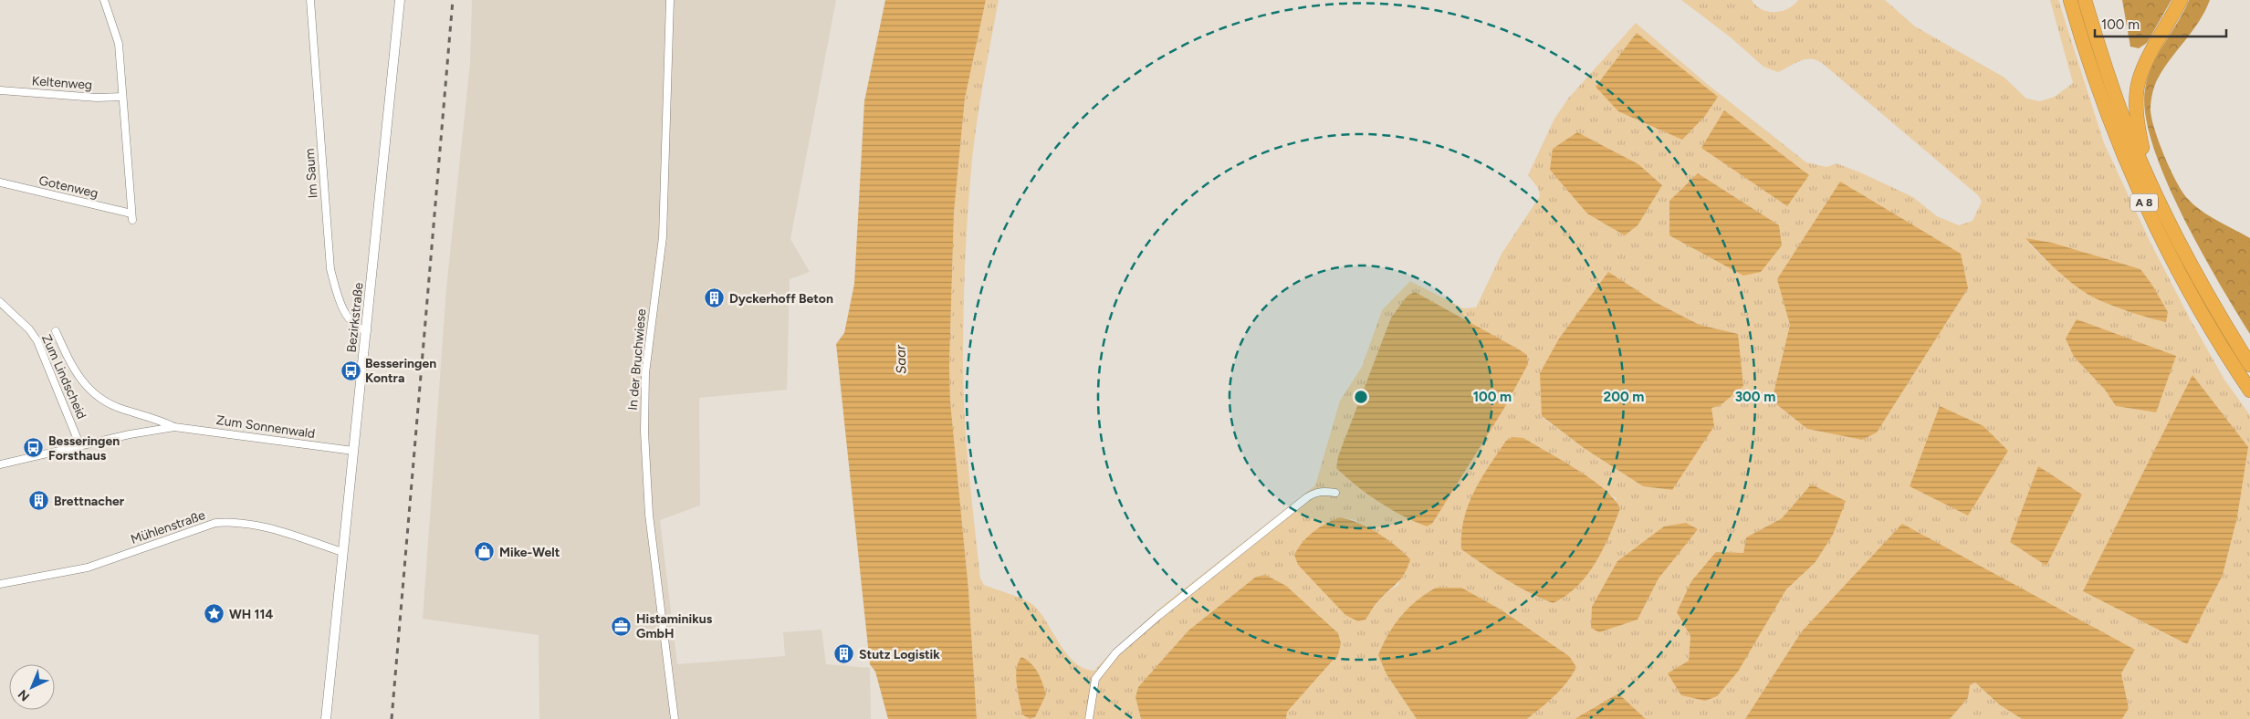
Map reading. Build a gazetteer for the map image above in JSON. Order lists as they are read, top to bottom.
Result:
{
  "streets": {
    "highway": ["A 8"],
    "street": [
      "Keltenweg",
      "Im Saum",
      "Gotenweg",
      "Bezirkstraße",
      "In der Bruchwiese",
      "Zum Lindscheid",
      "Zum Sonnenwald",
      "Mühlenstraße"
    ]
  },
  "crossings": [
    ["Keltenweg", "Gotenweg"],
    ["Im Saum", "Bezirkstraße"],
    ["Bezirkstraße", "Zum Sonnenwald"],
    ["Bezirkstraße", "Mühlenstraße"],
    ["Zum Lindscheid", "Zum Sonnenwald"]
  ],
  "water": ["Saar"],
  "places": {
    "building": ["Dyckerhoff Beton", "Brettnacher", "Stutz Logistik"],
    "bus stop": ["Besseringen Kontra", "Besseringen Forsthaus"],
    "shop": ["Mike-Welt"],
    "place": ["WH 114"],
    "office": ["Histaminikus GmbH"]
  },
  "scale_bar": "100 m",
  "north": "bottom left",
  "rings": ["100 m", "200 m", "300 m"]
}
